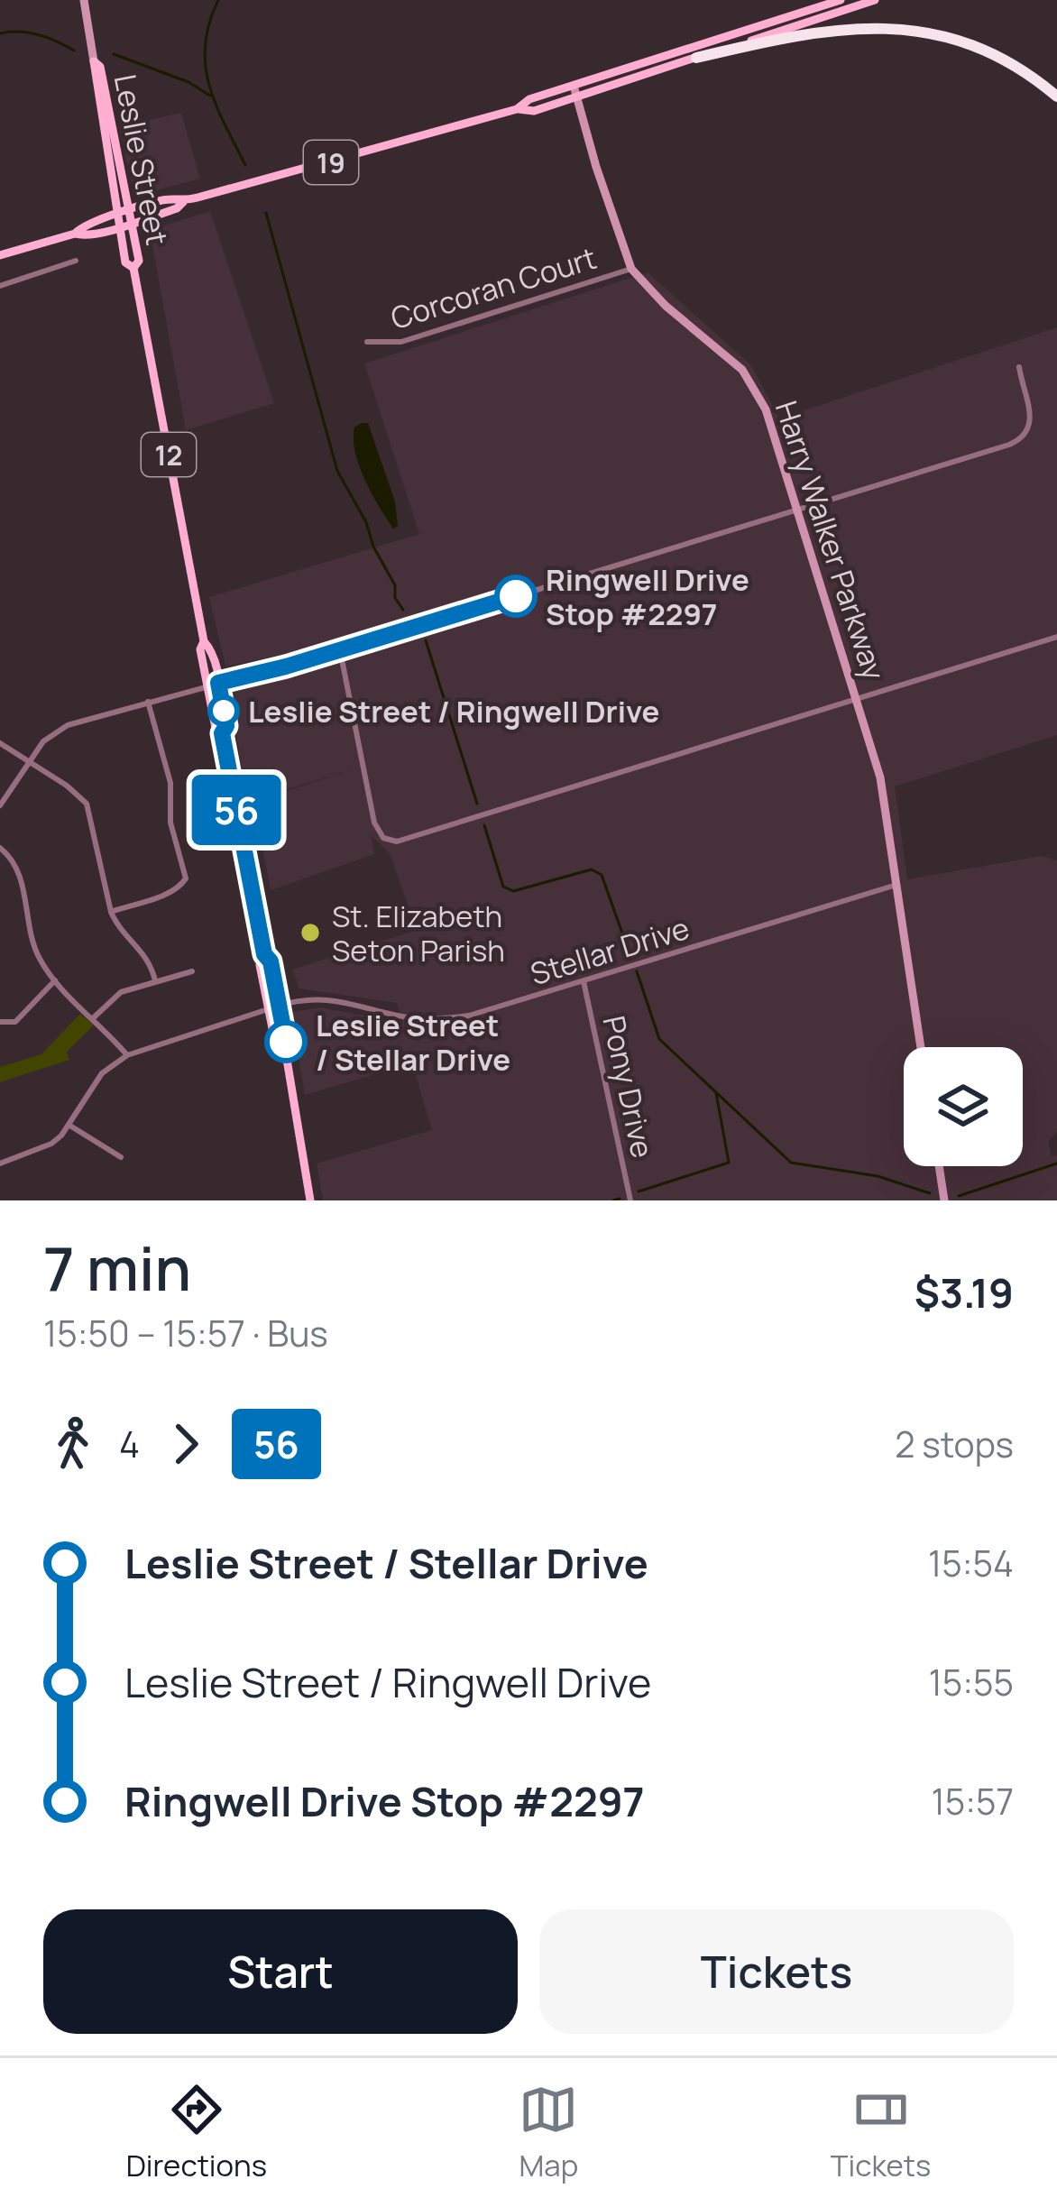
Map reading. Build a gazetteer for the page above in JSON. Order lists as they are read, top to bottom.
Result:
{
  "streets": {
    "main road": ["Leslie Street", "19", "12"],
    "street": [
      "Corcoran Court",
      "Harry Walker Parkway",
      "Stellar Drive",
      "Pony Drive"
    ]
  },
  "crossings": [
    ["Leslie Street", "19"],
    ["Leslie Street", "Stellar Drive"],
    ["19", "Harry Walker Parkway"],
    ["Corcoran Court", "Harry Walker Parkway"],
    ["Harry Walker Parkway", "Stellar Drive"],
    ["Stellar Drive", "Pony Drive"]
  ],
  "places": [
    "Ringwell Drive Stop #2297",
    "Leslie Street / Ringwell Drive",
    "St. Elizabeth Seton Parish",
    "Leslie Street / Stellar Drive"
  ],
  "lines": ["bus line 56"],
  "page": {
    "on_map": "56",
    "heading": ["7 min", "15:50 – 15:57 · Bus", "$3.19"],
    "legs": ["4", "56", "2 stops"],
    "list": [
      {
        "name": "Leslie Street / Stellar Drive",
        "value": "15:54"
      },
      {
        "name": "Leslie Street / Ringwell Drive",
        "value": "15:55"
      },
      {
        "name": "Ringwell Drive Stop #2297",
        "value": "15:57"
      }
    ],
    "buttons": ["Start", "Tickets"],
    "tabs": ["Directions", "Map", "Tickets"]
  }
}
